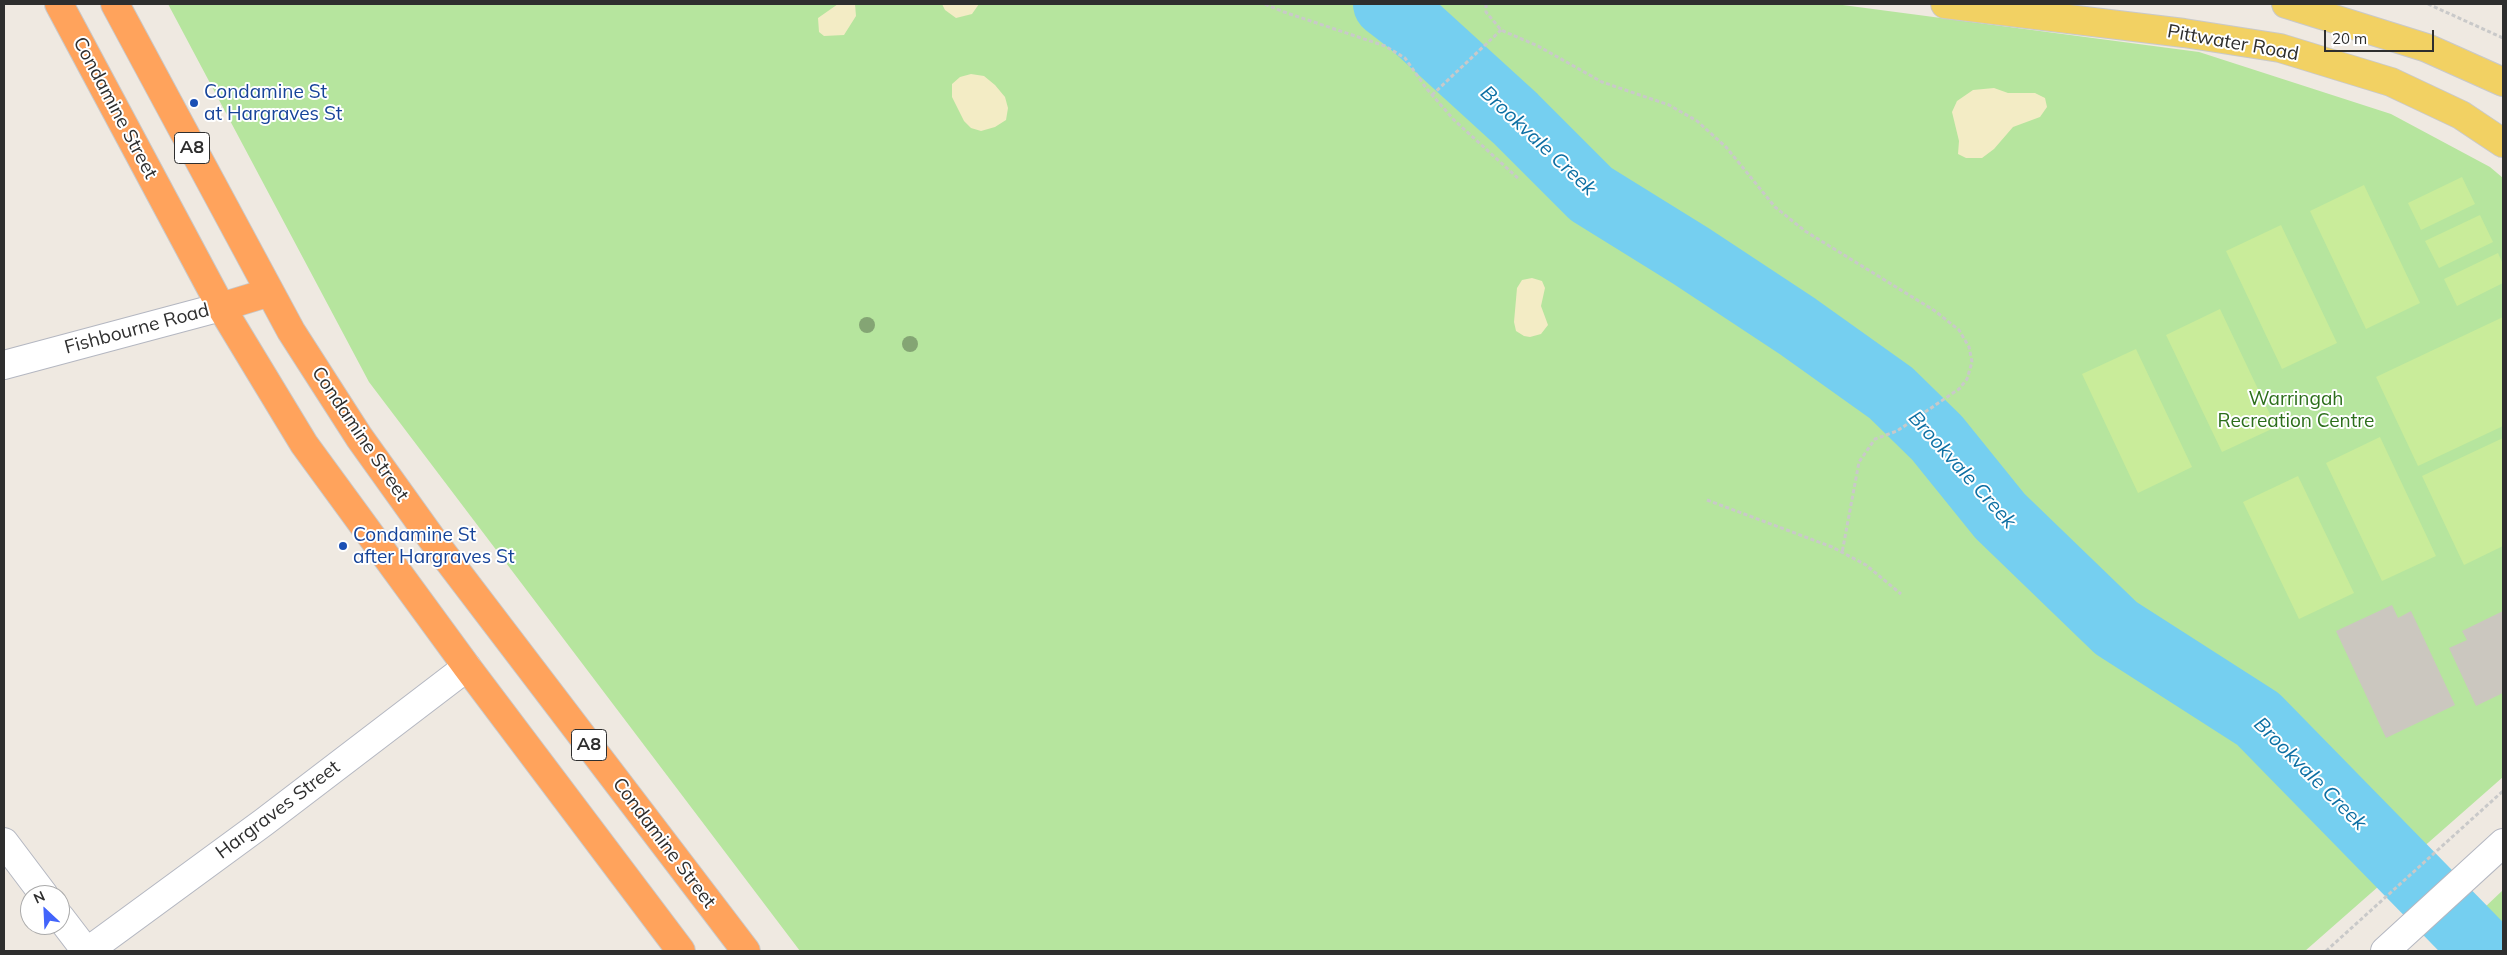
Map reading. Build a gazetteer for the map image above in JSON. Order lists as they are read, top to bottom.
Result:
{
  "streets": {
    "highway": ["Condamine Street", "A8", "Fishbourne Road"],
    "main road": ["Pittwater Road"],
    "street": ["Hargraves Street"]
  },
  "crossings": [
    ["Condamine Street", "Fishbourne Road"],
    ["Condamine Street", "Hargraves Street"]
  ],
  "water": ["Brookvale Creek"],
  "parks": ["Warringah Recreation Centre"],
  "places": ["Condamine St at Hargraves St", "Condamine St after Hargraves St"],
  "scale_bar": "20 m",
  "north": "top left"
}
